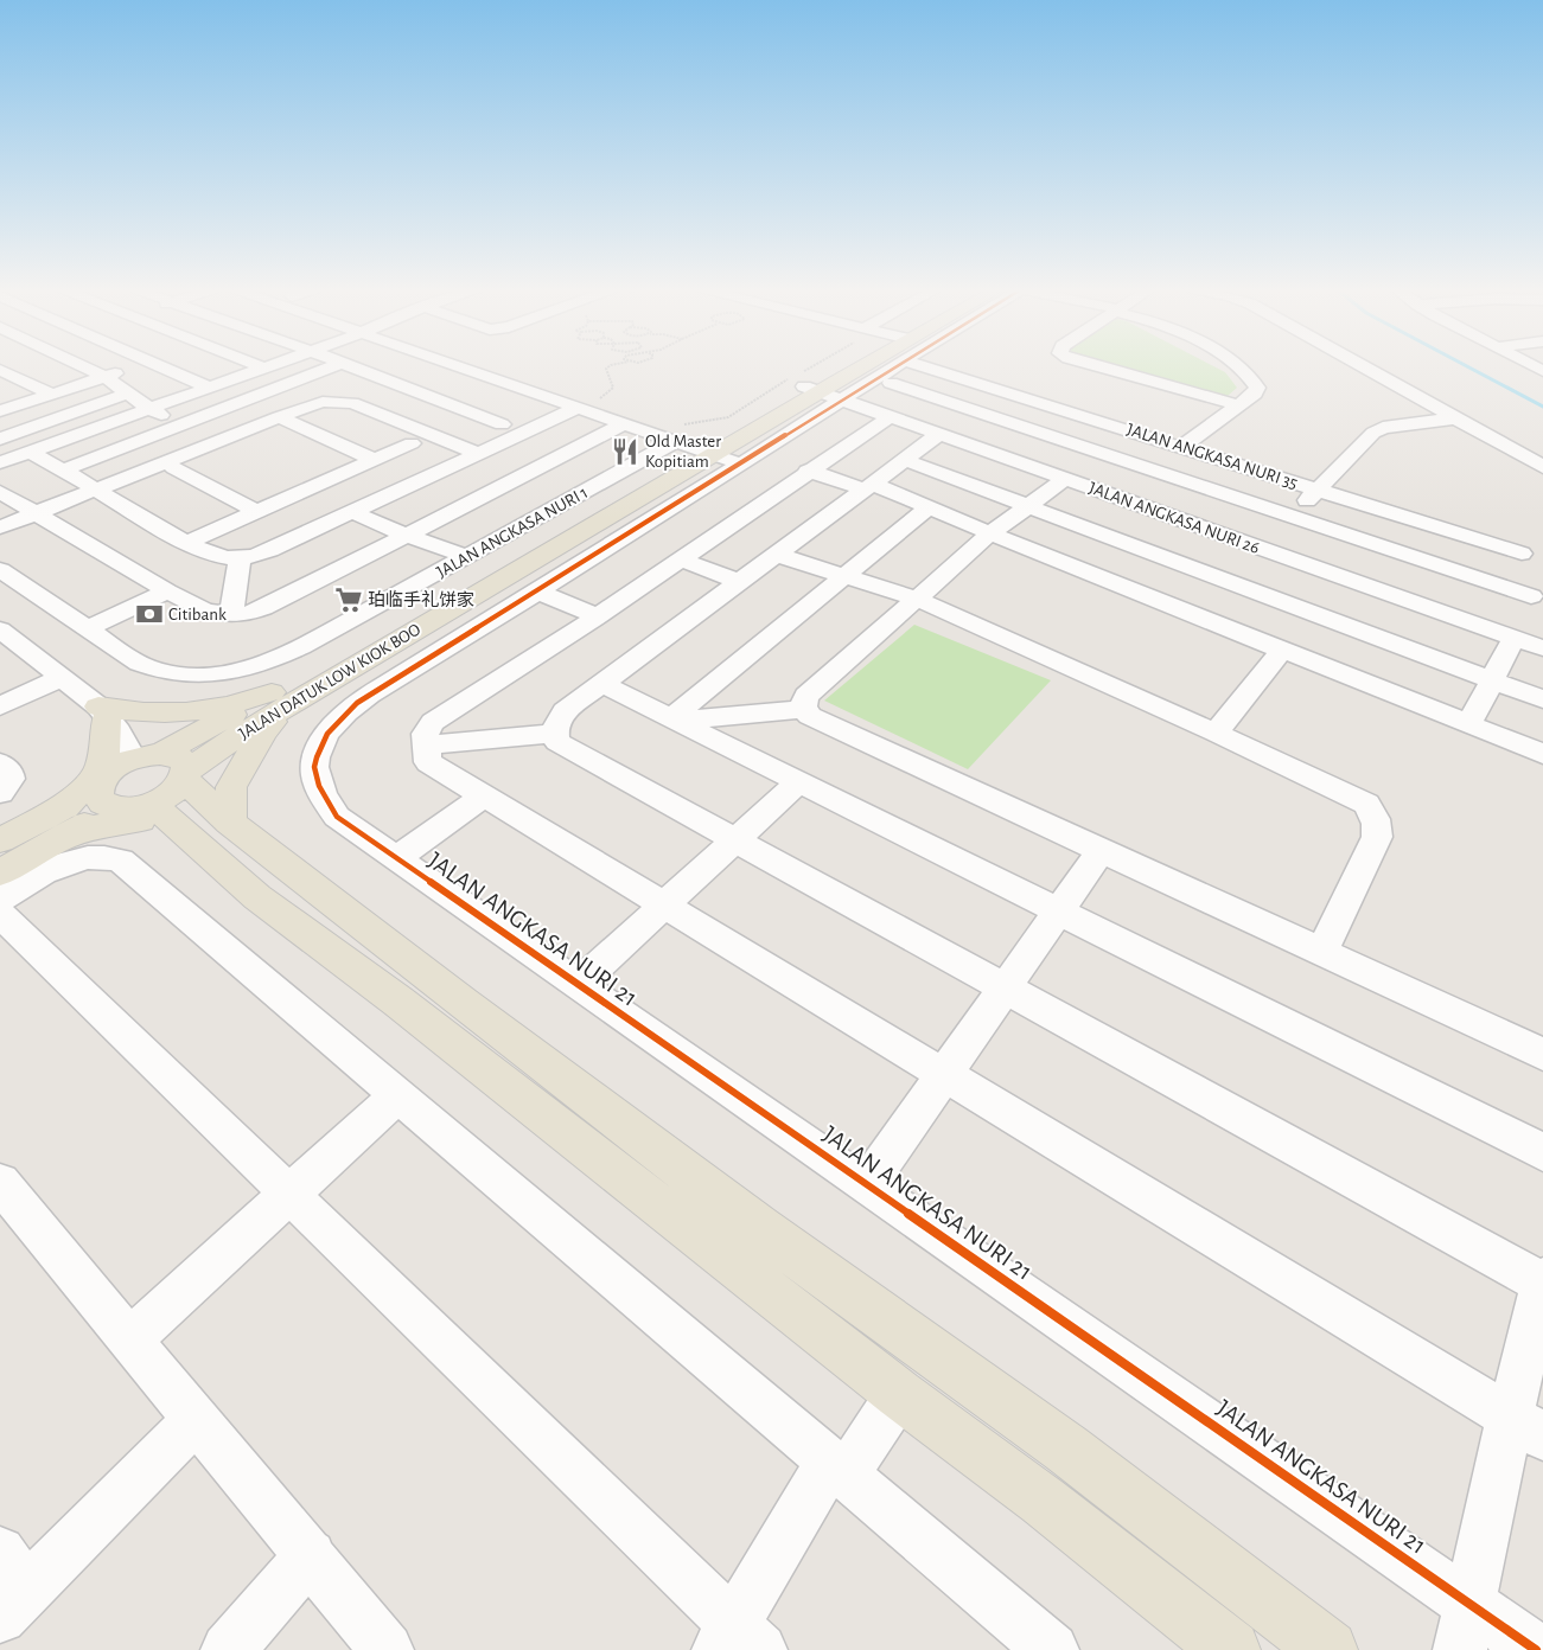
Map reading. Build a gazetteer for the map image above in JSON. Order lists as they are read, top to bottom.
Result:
{
  "streets": {
    "main road": ["JALAN DATUK LOW KIOK BOO"],
    "street": [
      "JALAN ANGKASA NURI 35",
      "JALAN ANGKASA NURI 26",
      "JALAN ANGKASA NURI 1",
      "JALAN ANGKASA NURI 21"
    ]
  },
  "crossings": [
    ["JALAN ANGKASA NURI 26", "JALAN DATUK LOW KIOK BOO"],
    ["JALAN ANGKASA NURI 1", "JALAN DATUK LOW KIOK BOO"]
  ],
  "places": {
    "restaurant": ["Old Master Kopitiam"],
    "supermarket": ["珀临手礼饼家"],
    "bank": ["Citibank"]
  }
}
